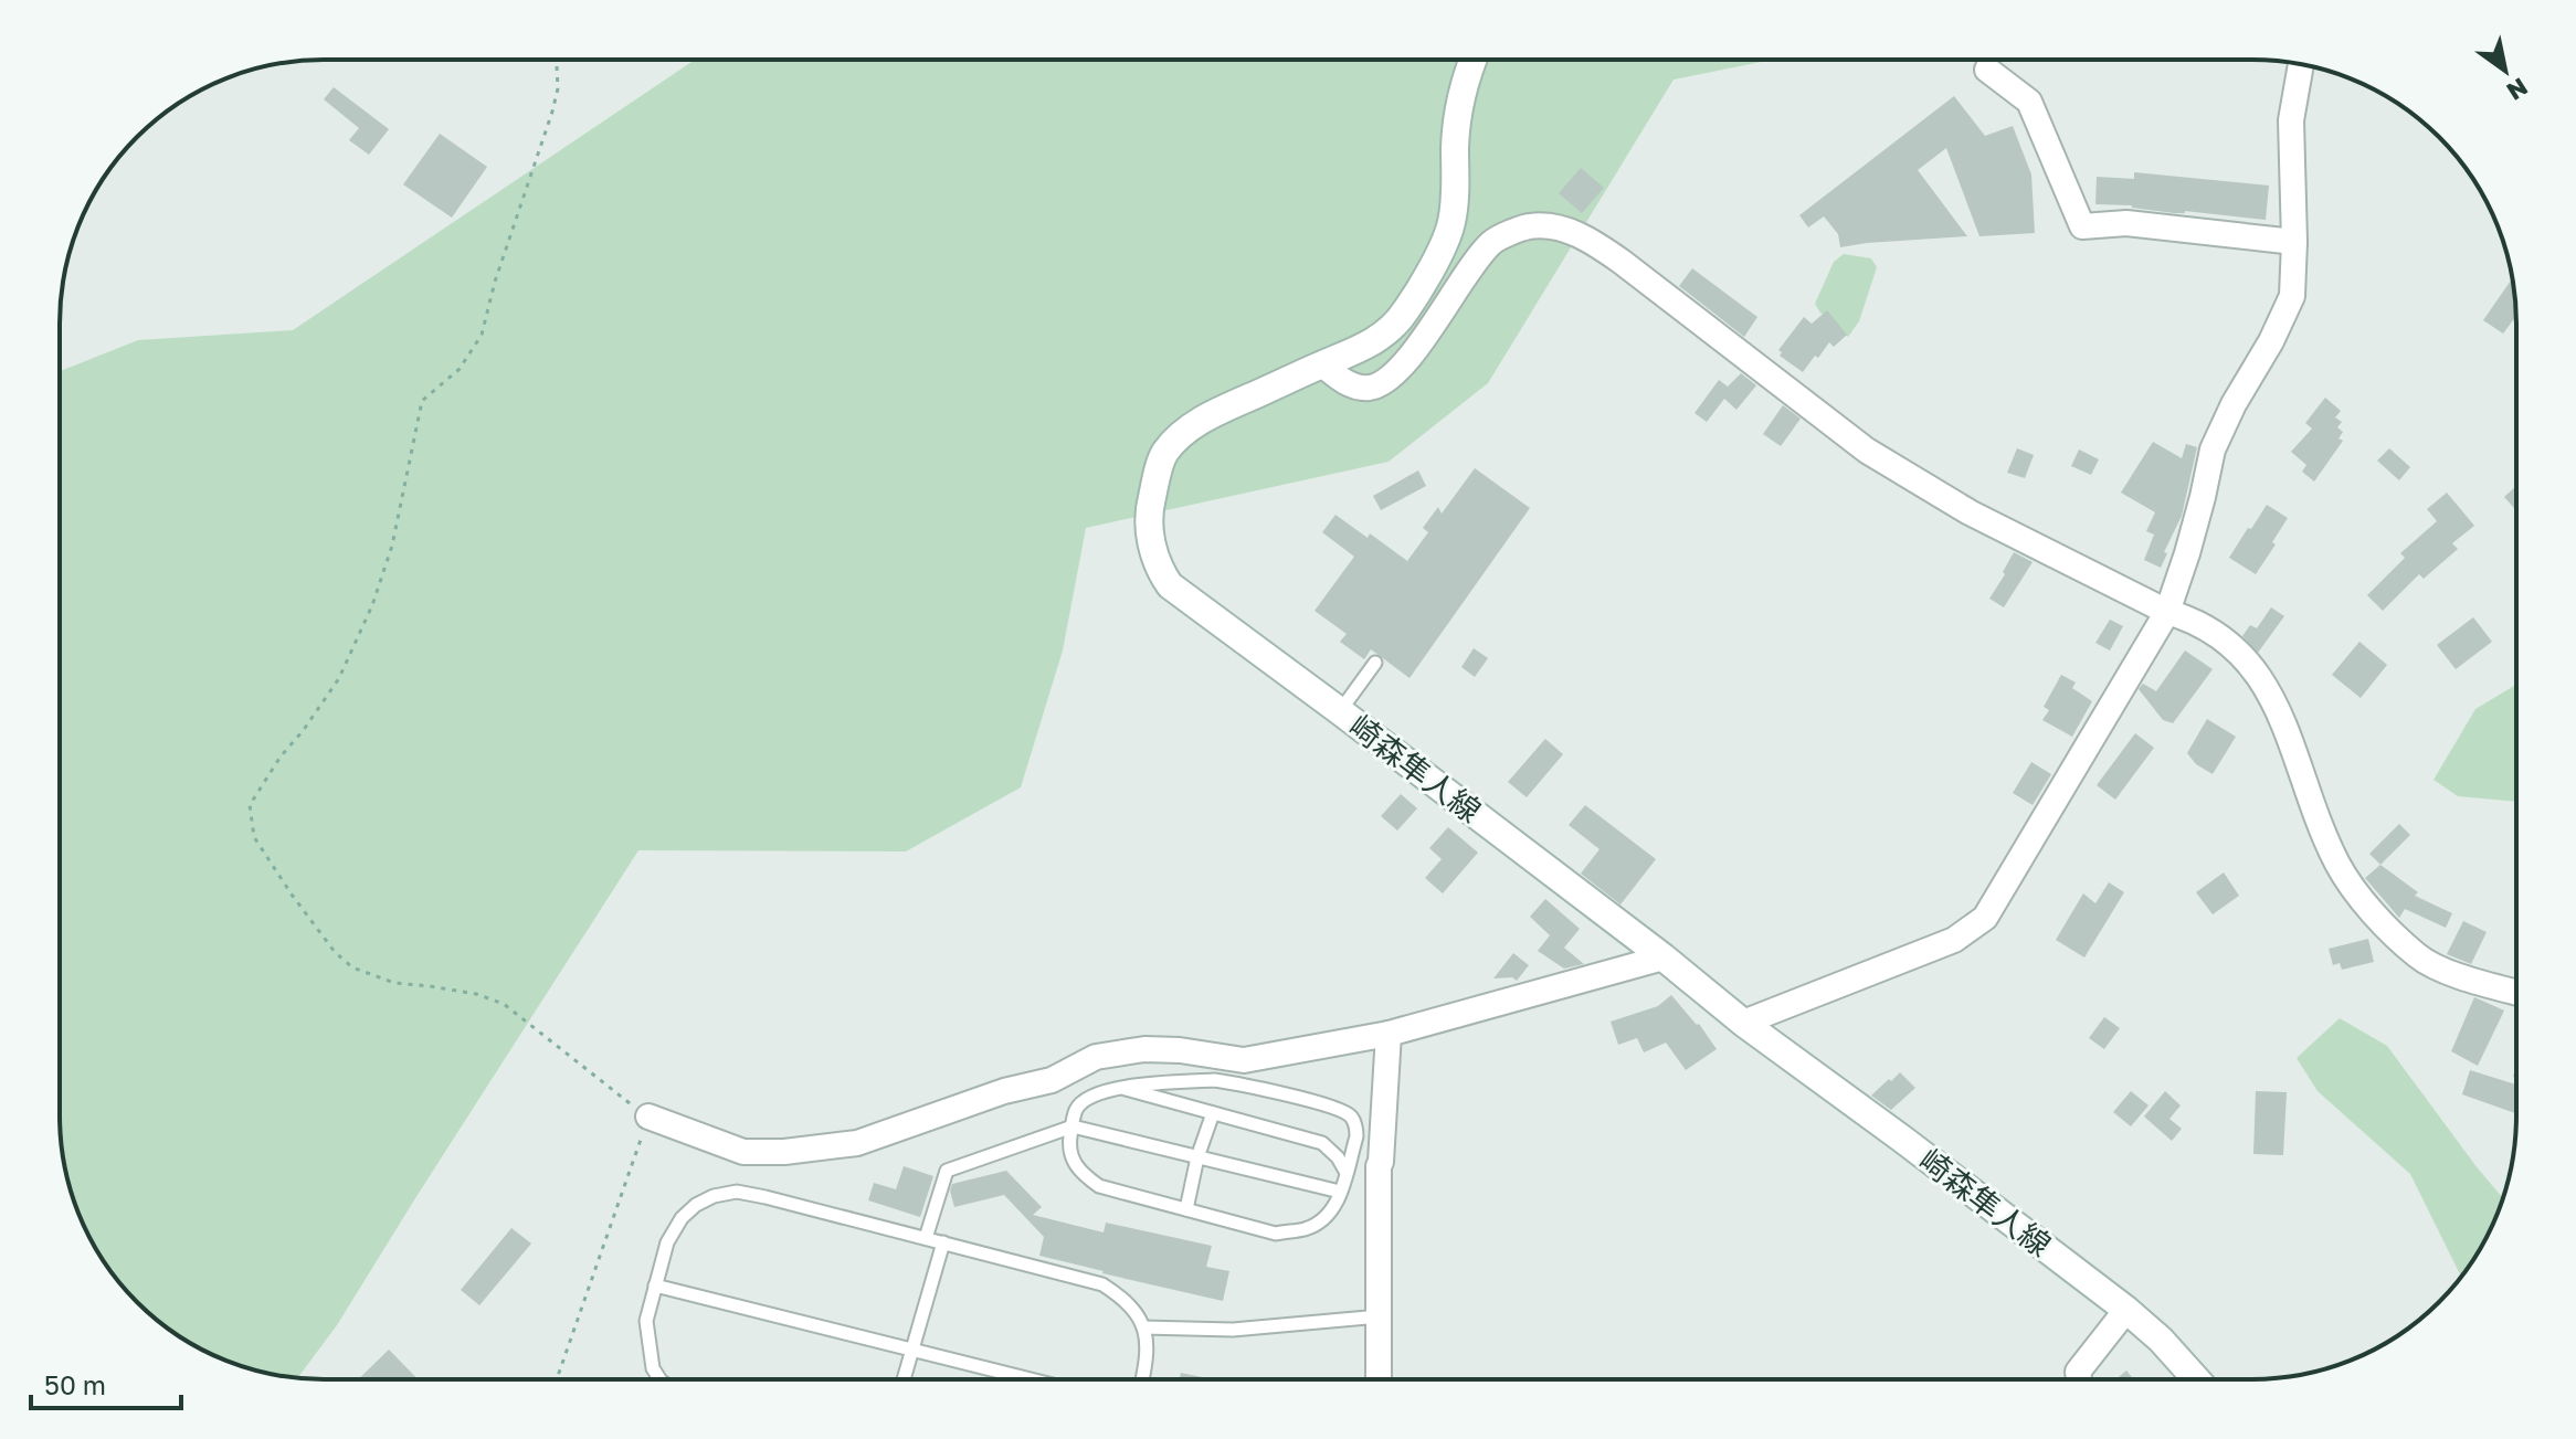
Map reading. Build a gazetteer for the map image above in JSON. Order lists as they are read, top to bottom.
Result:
{
  "streets": {
    "main road": ["崎森隼人線"]
  },
  "scale_bar": "50 m",
  "north": "bottom right"
}
